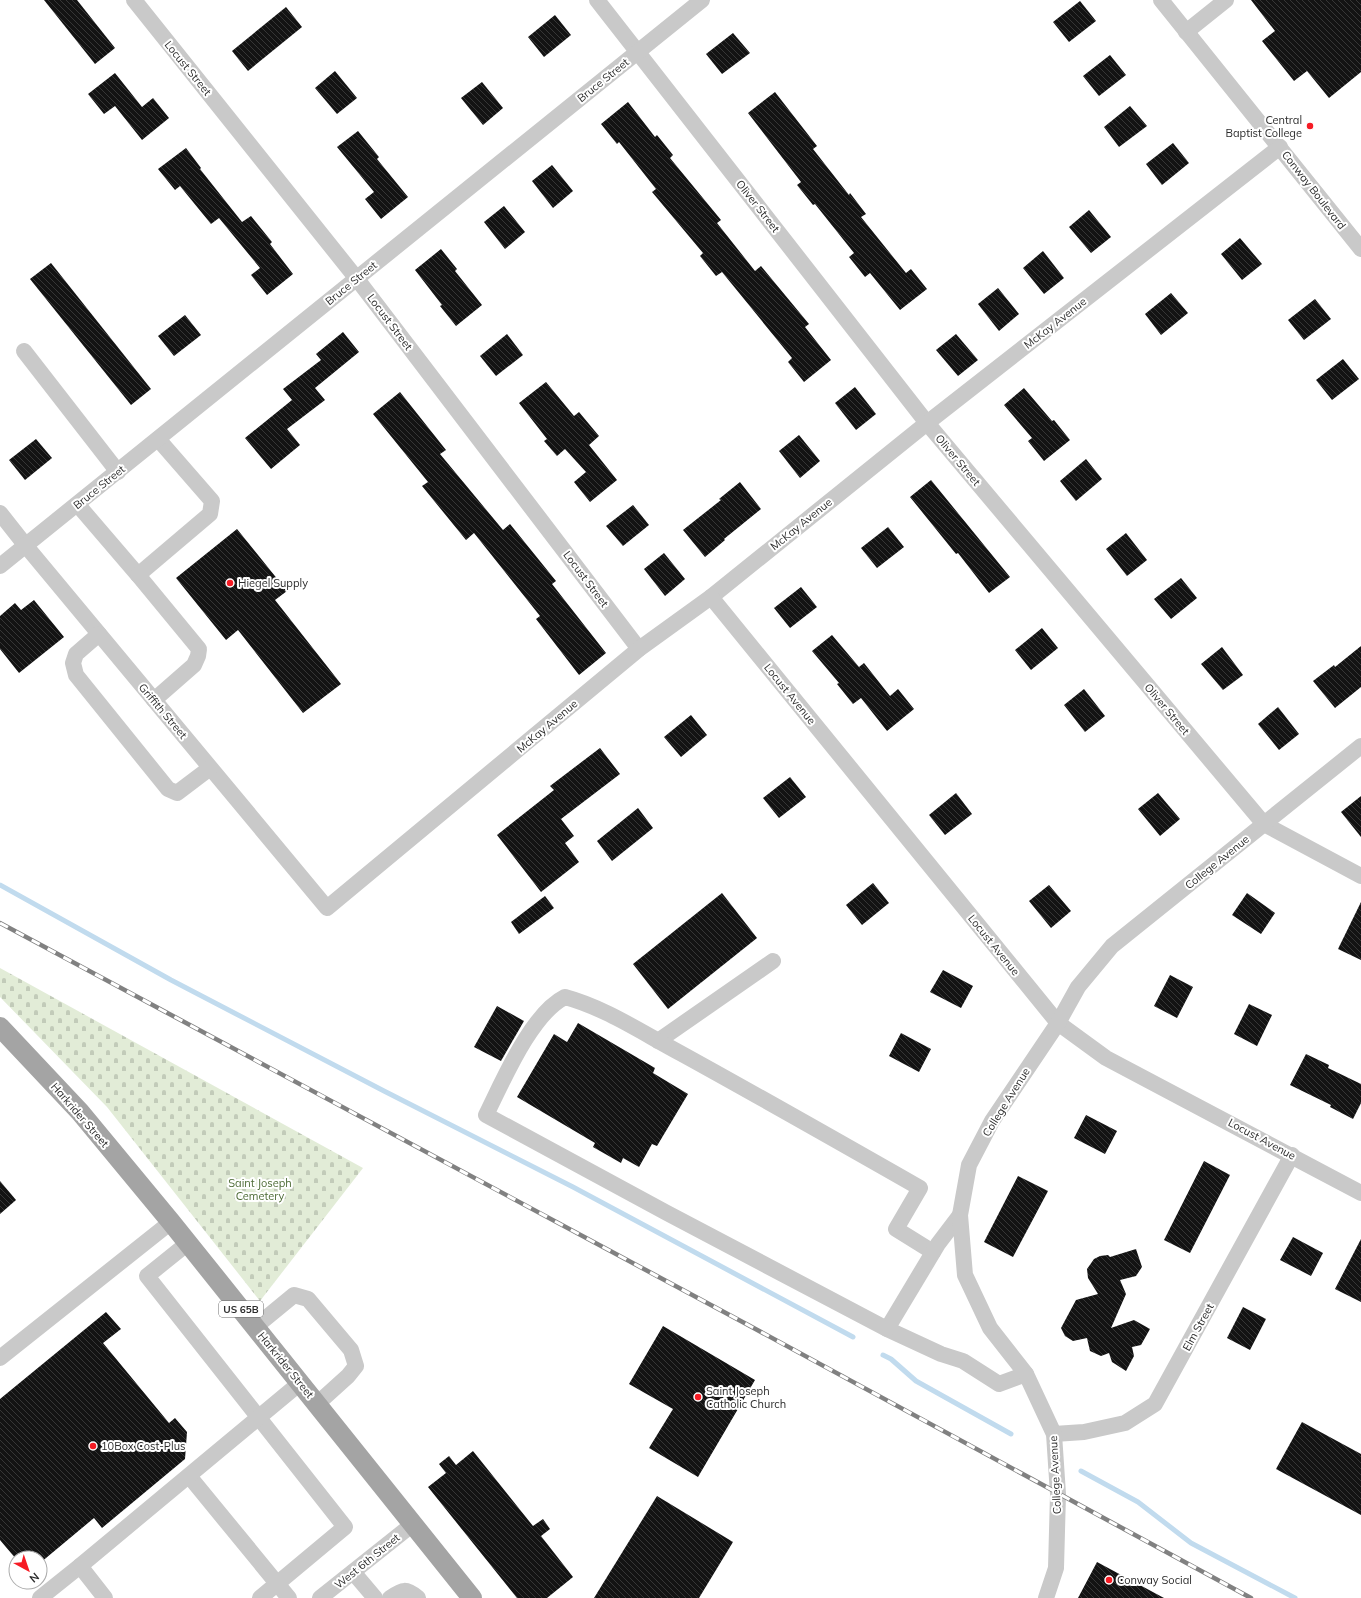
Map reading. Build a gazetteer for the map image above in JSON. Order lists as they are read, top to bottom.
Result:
{
  "streets": {
    "main road": ["Harkrider Street", "US 65B"],
    "street": [
      "Locust Street",
      "Bruce Street",
      "Conway Boulevard",
      "Oliver Street",
      "McKay Avenue",
      "Locust Avenue",
      "Griffith Street",
      "College Avenue",
      "Elm Street",
      "West 6th Street"
    ]
  },
  "crossings": [
    ["Locust Street", "Bruce Street"],
    ["Locust Street", "McKay Avenue"],
    ["Bruce Street", "Oliver Street"],
    ["Bruce Street", "Griffith Street"],
    ["Conway Boulevard", "McKay Avenue"],
    ["Oliver Street", "McKay Avenue"],
    ["Oliver Street", "College Avenue"],
    ["McKay Avenue", "Locust Avenue"],
    ["McKay Avenue", "Griffith Street"],
    ["Locust Avenue", "College Avenue"],
    ["Locust Avenue", "Elm Street"],
    ["College Avenue", "Elm Street"],
    ["Harkrider Street", "West 6th Street"]
  ],
  "parks": ["Saint Joseph Cemetery"],
  "places": [
    "Central Baptist College",
    "Hiegel Supply",
    "Saint Joseph Catholic Church",
    "10Box Cost-Plus",
    "Conway Social"
  ],
  "north": "bottom right"
}
